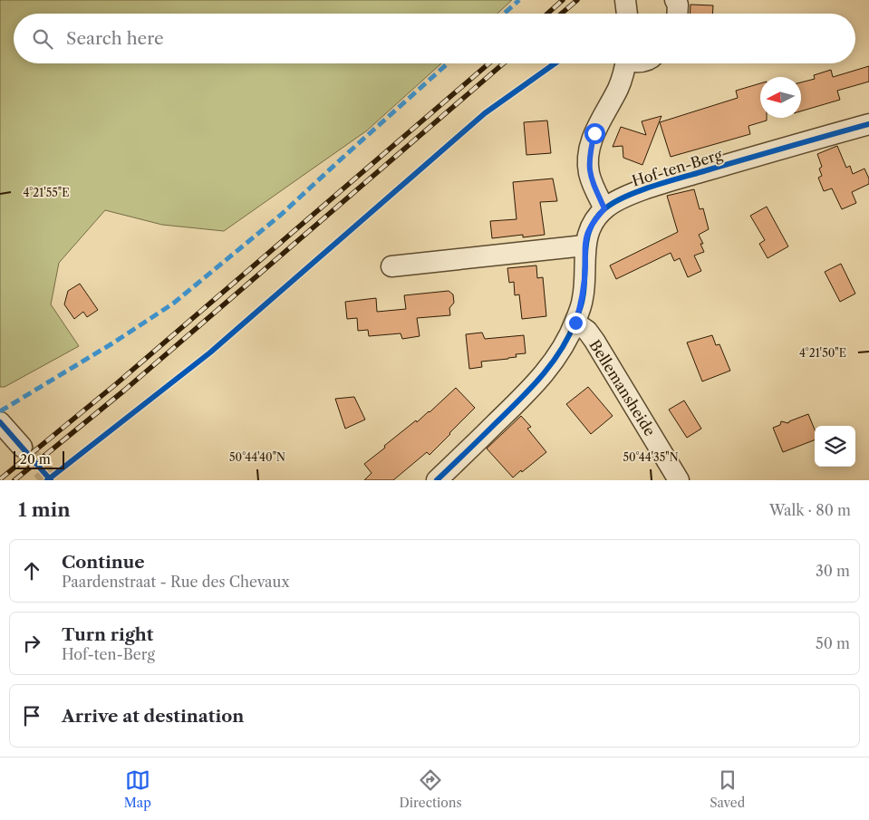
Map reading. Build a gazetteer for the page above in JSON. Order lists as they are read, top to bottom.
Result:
{
  "streets": {
    "street": ["Hof-ten-Berg", "Bellemansheide"]
  },
  "crossings": [
    ["Hof-ten-Berg", "Bellemansheide"]
  ],
  "scale_bar": "20 m",
  "north": "left",
  "page": {
    "search": "Search here",
    "scale": "20 m",
    "heading": ["1 min", "Walk · 80 m"],
    "list": [
      ["Continue", "Paardenstraat - Rue des Chevaux", "30 m"],
      ["Turn right", "Hof-ten-Berg", "50 m"],
      "Arrive at destination"
    ],
    "nav": ["Map", "Directions", "Saved"]
  },
  "coordinates": [
    "4°21'55\"E",
    "4°21'50\"E",
    "50°44'40\"N",
    "50°44'35\"N"
  ]
}
